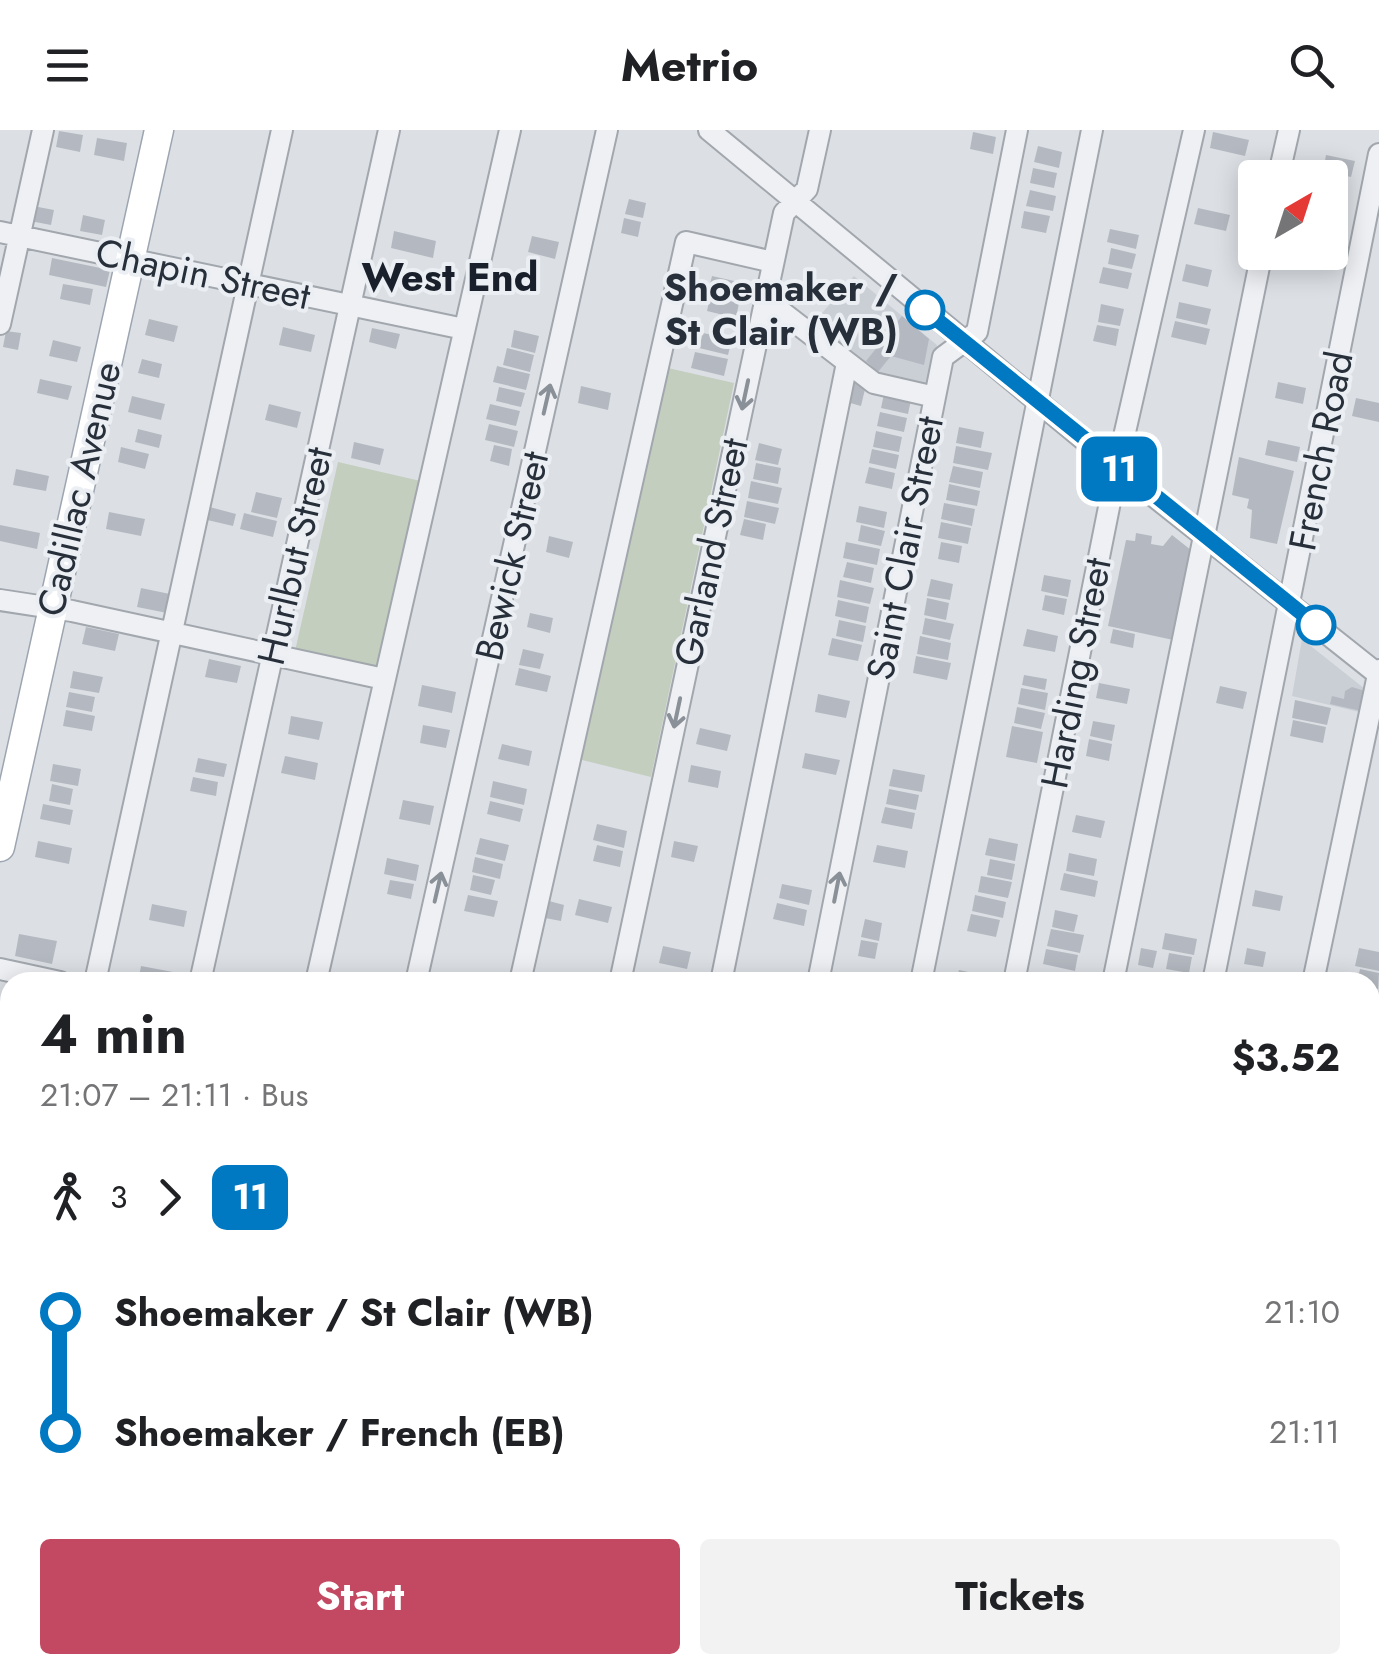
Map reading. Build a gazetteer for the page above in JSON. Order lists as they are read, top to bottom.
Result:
{
  "streets": {
    "main road": ["Cadillac Avenue"],
    "street": [
      "Chapin Street",
      "French Road",
      "Saint Clair Street",
      "Garland Street",
      "Hurlbut Street",
      "Bewick Street",
      "Harding Street"
    ]
  },
  "crossings": [
    ["Chapin Street", "Cadillac Avenue"],
    ["Chapin Street", "Hurlbut Street"]
  ],
  "districts": ["West End"],
  "places": ["Shoemaker / St Clair (WB)"],
  "lines": ["bus line 11"],
  "north": "top right",
  "page": {
    "header": "Metrio",
    "on_map": "11",
    "heading": ["4 min", "21:07 – 21:11 · Bus", "$3.52"],
    "legs": ["3", "11"],
    "list": [
      {
        "name": "Shoemaker / St Clair (WB)",
        "value": "21:10"
      },
      {
        "name": "Shoemaker / French (EB)",
        "value": "21:11"
      }
    ],
    "buttons": ["Start", "Tickets"]
  }
}
